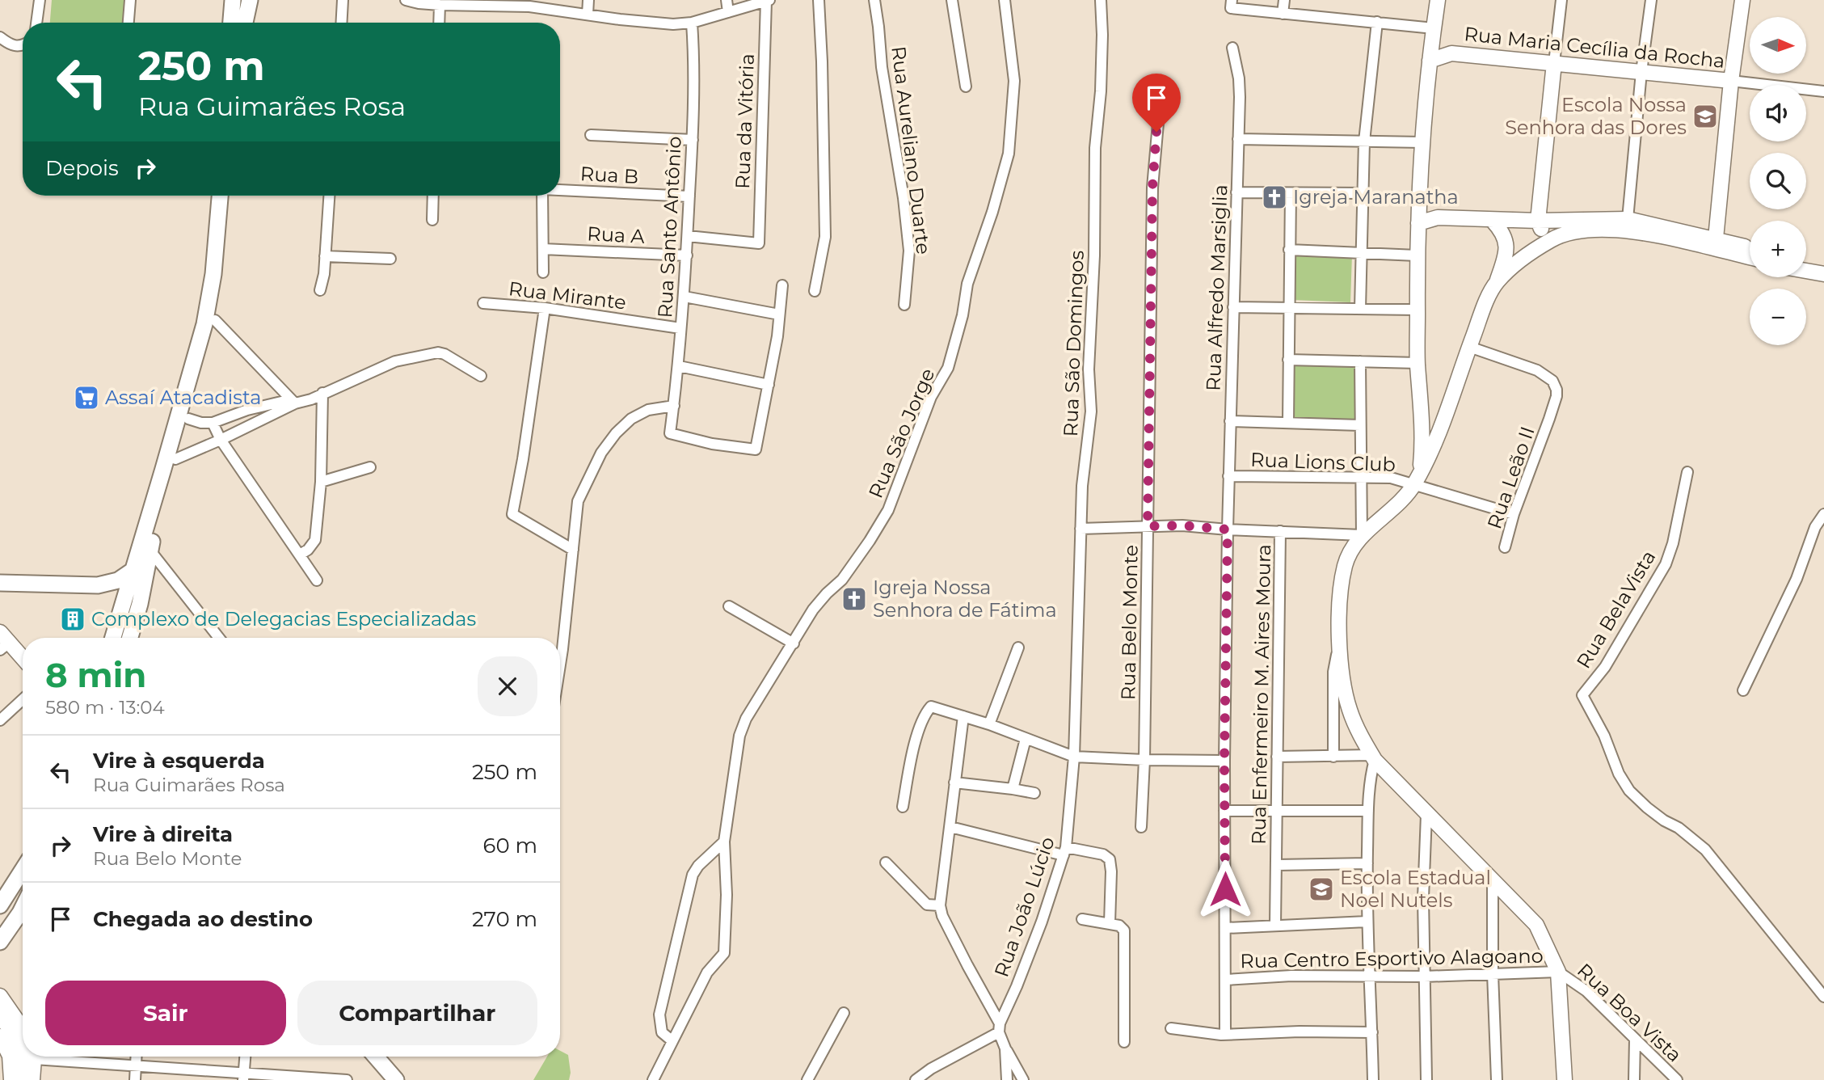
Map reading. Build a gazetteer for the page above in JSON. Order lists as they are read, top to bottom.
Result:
{
  "streets": {
    "main road": ["Rua Maria Cecília da Rocha"],
    "street": [
      "Rua da Vitória",
      "Rua Aureliano Duarte",
      "Rua B",
      "Rua Santo Antônio",
      "Rua A",
      "Rua Alfredo Marsiglia",
      "Rua Mirante",
      "Rua São Domingos",
      "Rua São Jorge",
      "Rua Lions Club",
      "Rua Leão II",
      "Rua BelaVista",
      "Rua Belo Monte",
      "Rua Enfermeiro M. Aires Moura",
      "Rua João Lúcio",
      "Rua Centro Esportivo Alagoano",
      "Rua Boa Vista"
    ]
  },
  "crossings": [
    ["Rua da Vitória", "Rua Santo Antônio"],
    ["Rua B", "Rua Santo Antônio"],
    ["Rua B", "Rua A"],
    ["Rua Santo Antônio", "Rua A"],
    ["Rua Santo Antônio", "Rua Mirante"],
    ["Rua Alfredo Marsiglia", "Rua Lions Club"],
    ["Rua Alfredo Marsiglia", "Rua Centro Esportivo Alagoano"],
    ["Rua São Domingos", "Rua João Lúcio"],
    ["Rua Lions Club", "Rua Leão II"],
    ["Rua Centro Esportivo Alagoano", "Rua Boa Vista"]
  ],
  "places": {
    "school or university": ["Escola Nossa Senhora das Dores", "Escola Estadual Noel Nutels"],
    "church": ["Igreja Maranatha", "Igreja Nossa Senhora de Fátima"],
    "supermarket": ["Assaí Atacadista"],
    "building": ["Complexo de Delegacias Especializadas"]
  },
  "north": "right",
  "page": {
    "map_buttons": ["+", "−"],
    "turn": ["250 m", "Rua Guimarães Rosa"],
    "then": "Depois",
    "heading": ["8 min", "580 m · 13:04"],
    "list": [
      {
        "name": "Vire à esquerda",
        "note": "Rua Guimarães Rosa",
        "value": "250 m"
      },
      {
        "name": "Vire à direita",
        "note": "Rua Belo Monte",
        "value": "60 m"
      },
      {
        "name": "Chegada ao destino",
        "value": "270 m"
      }
    ],
    "buttons": ["Sair", "Compartilhar"]
  }
}
